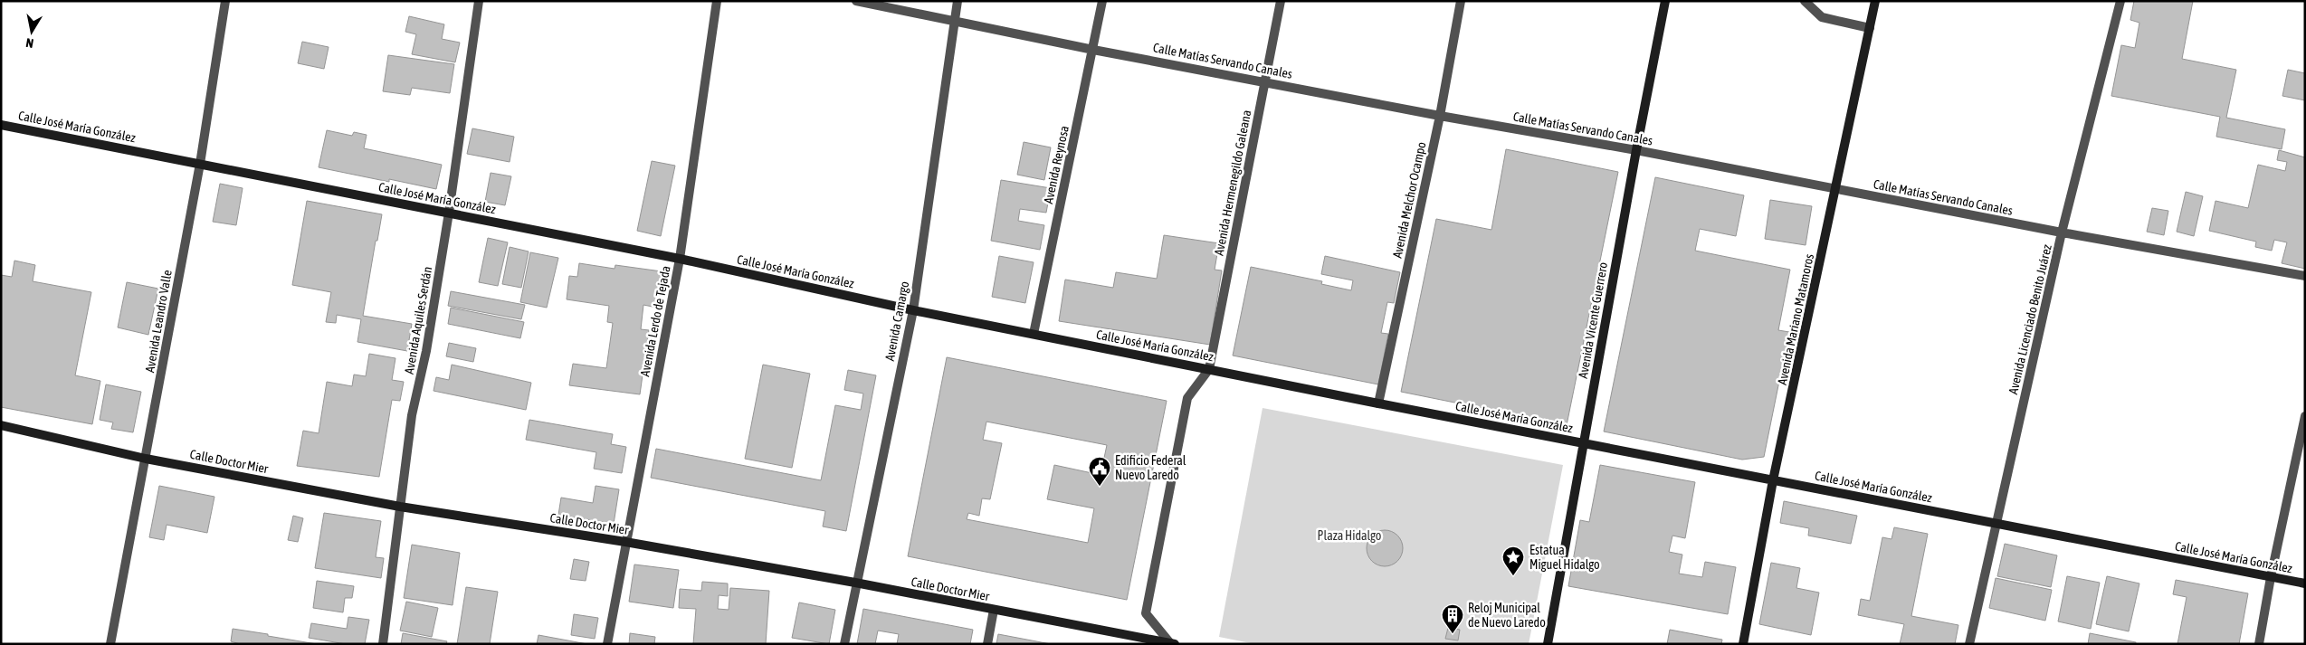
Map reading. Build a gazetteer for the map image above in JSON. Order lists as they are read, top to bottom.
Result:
{
  "streets": {
    "main road": [
      "Calle José María González",
      "Avenida Mariano Matamoros",
      "Avenida Vicente Guerrero",
      "Calle Doctor Mier"
    ],
    "street": [
      "Calle Matías Servando Canales",
      "Avenida Reynosa",
      "Avenida Hermenegildo Galeana",
      "Avenida Melchor Ocampo",
      "Avenida Licenciado Benito Juárez",
      "Avenida Aquiles Serdán",
      "Avenida Leandro Valle",
      "Avenida Lerdo de Tejada",
      "Avenida Camargo"
    ]
  },
  "crossings": [
    ["Calle Matías Servando Canales", "Avenida Reynosa"],
    ["Calle Matías Servando Canales", "Avenida Hermenegildo Galeana"],
    ["Calle Matías Servando Canales", "Avenida Melchor Ocampo"],
    ["Calle Matías Servando Canales", "Avenida Mariano Matamoros"],
    ["Calle Matías Servando Canales", "Avenida Licenciado Benito Juárez"],
    ["Calle Matías Servando Canales", "Avenida Vicente Guerrero"],
    ["Calle Matías Servando Canales", "Avenida Camargo"],
    ["Calle José María González", "Avenida Reynosa"],
    ["Calle José María González", "Avenida Hermenegildo Galeana"],
    ["Calle José María González", "Avenida Melchor Ocampo"],
    ["Calle José María González", "Avenida Mariano Matamoros"],
    ["Calle José María González", "Avenida Licenciado Benito Juárez"],
    ["Calle José María González", "Avenida Aquiles Serdán"],
    ["Calle José María González", "Avenida Vicente Guerrero"],
    ["Calle José María González", "Avenida Leandro Valle"],
    ["Calle José María González", "Avenida Lerdo de Tejada"],
    ["Calle José María González", "Avenida Camargo"],
    ["Avenida Aquiles Serdán", "Calle Doctor Mier"],
    ["Avenida Leandro Valle", "Calle Doctor Mier"],
    ["Avenida Lerdo de Tejada", "Calle Doctor Mier"],
    ["Avenida Camargo", "Calle Doctor Mier"]
  ],
  "parks": ["Plaza Hidalgo"],
  "places": {
    "public building": ["Edificio Federal Nuevo Laredo"],
    "place": ["Estatua Miguel Hidalgo"],
    "building": ["Reloj Municipal de Nuevo Laredo"]
  },
  "north": "bottom"
}
